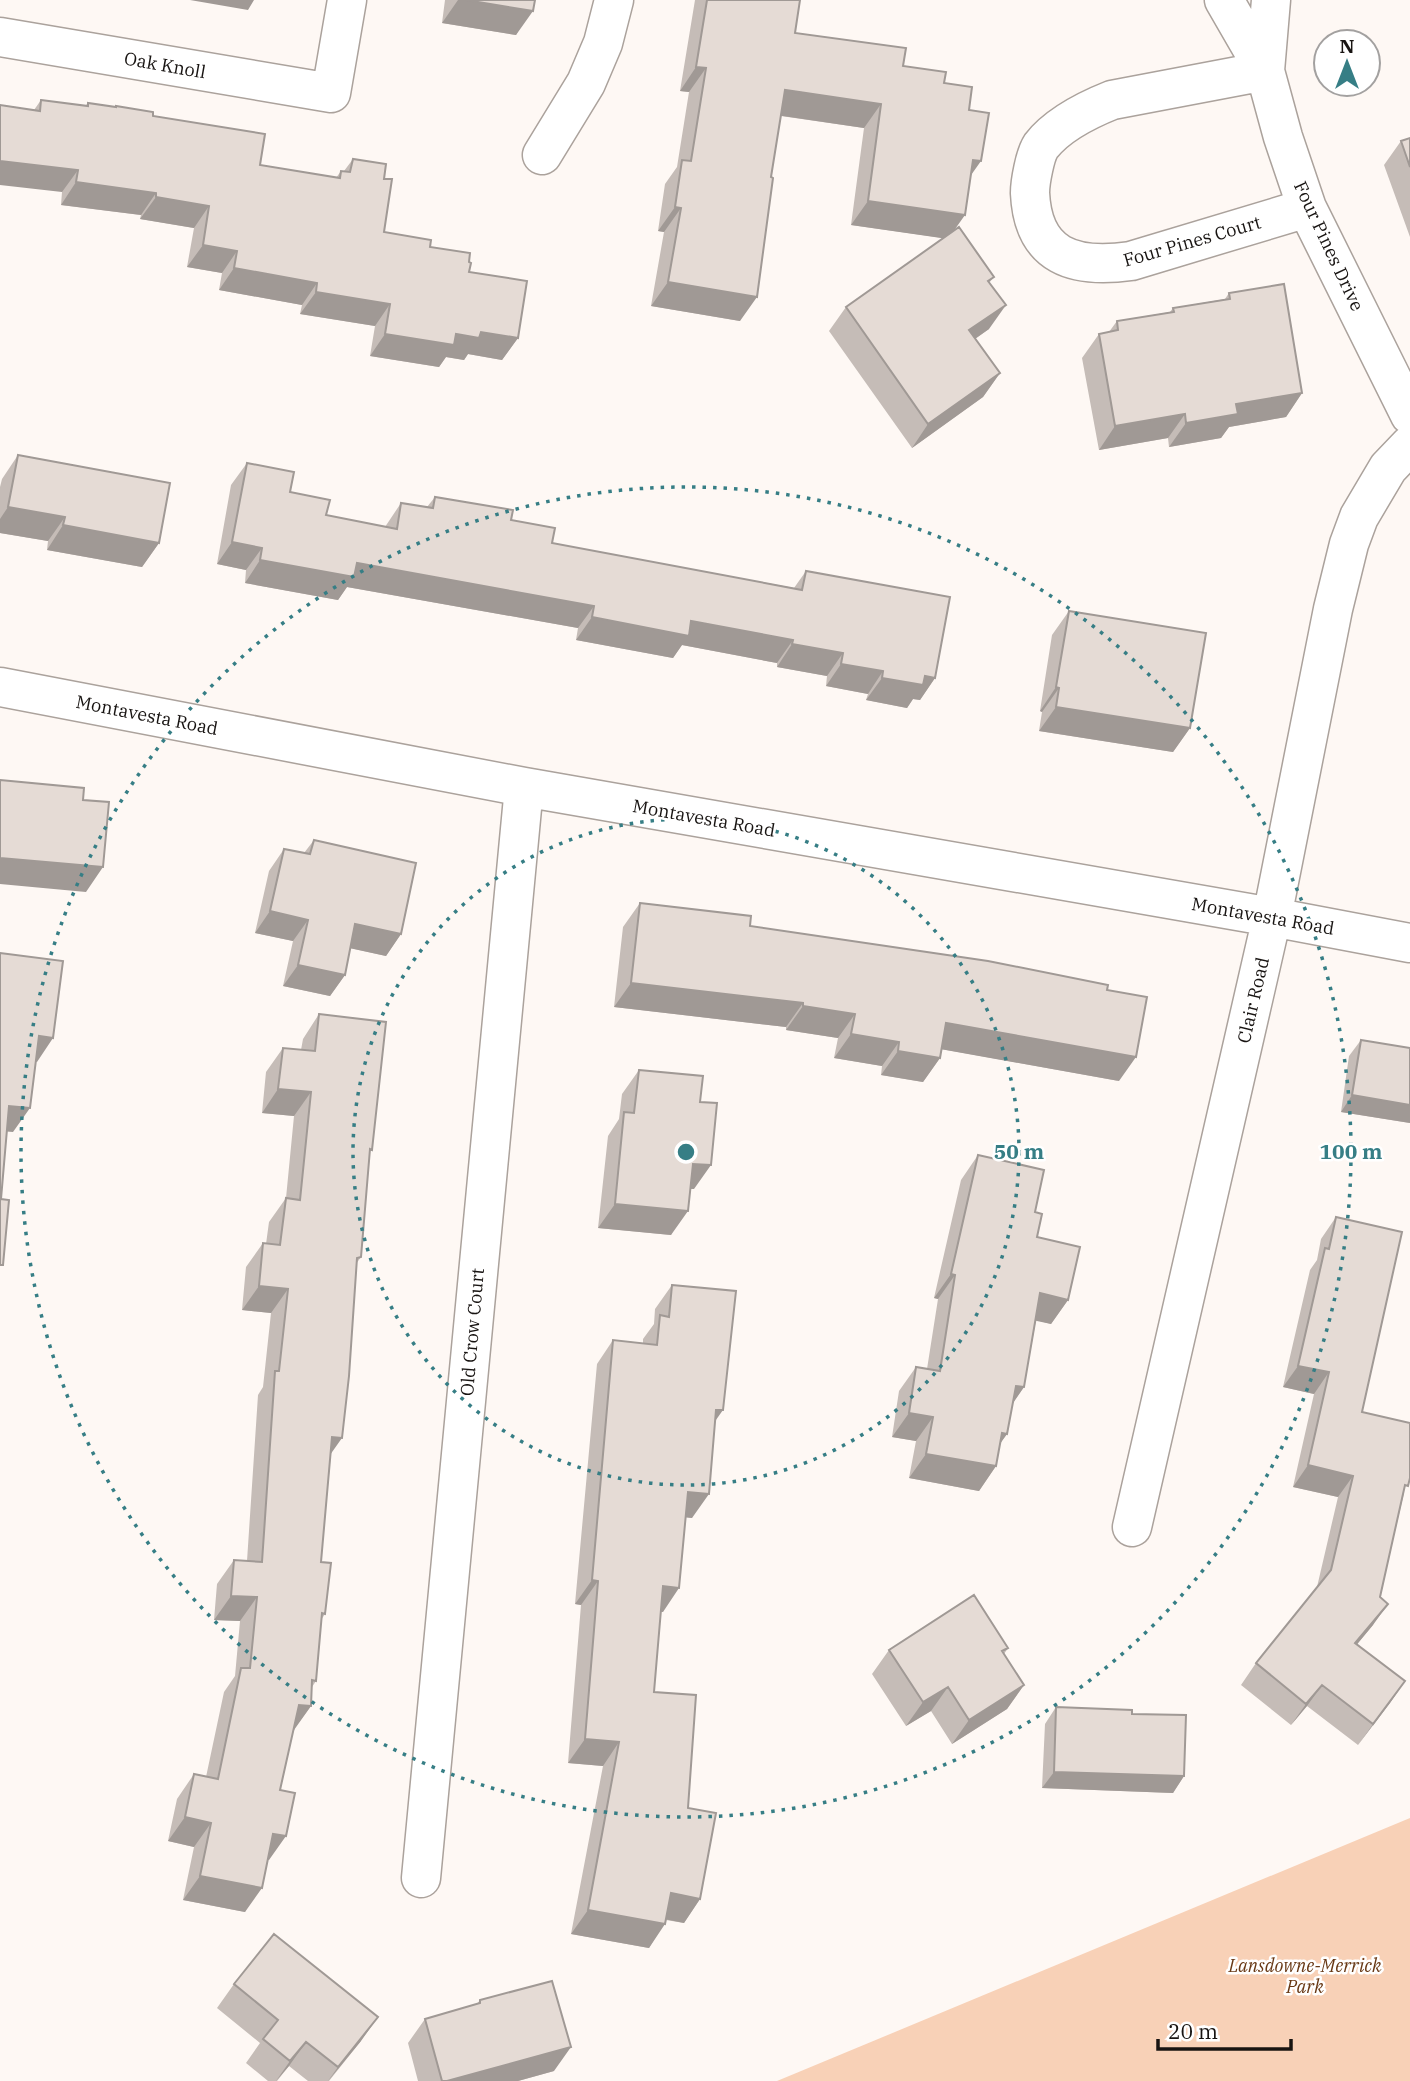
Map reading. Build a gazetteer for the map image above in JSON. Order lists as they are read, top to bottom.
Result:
{
  "streets": {
    "street": [
      "Oak Knoll",
      "Four Pines Court",
      "Four Pines Drive",
      "Montavesta Road",
      "Clair Road",
      "Old Crow Court"
    ]
  },
  "crossings": [
    ["Four Pines Court", "Four Pines Drive"],
    ["Montavesta Road", "Clair Road"],
    ["Montavesta Road", "Old Crow Court"]
  ],
  "parks": ["Lansdowne-Merrick Park"],
  "scale_bar": "20 m",
  "north": "top",
  "rings": ["50 m", "100 m"]
}
